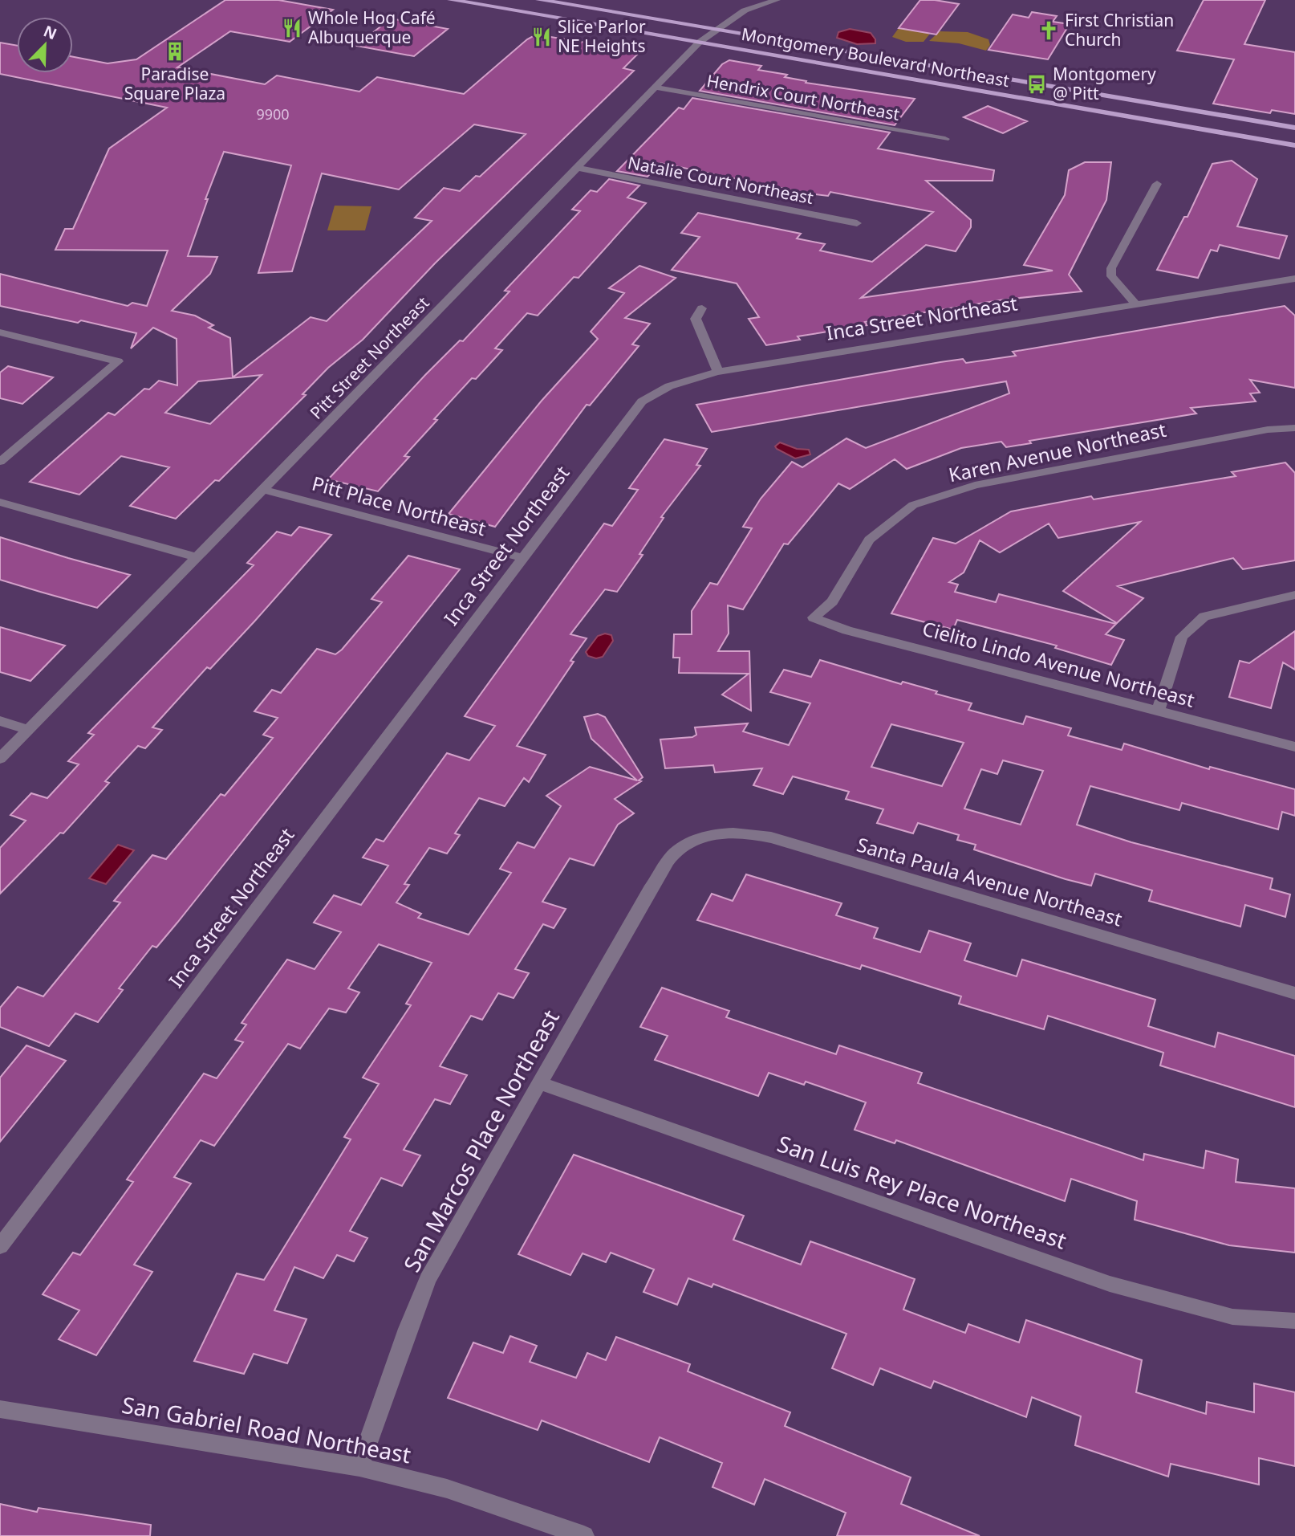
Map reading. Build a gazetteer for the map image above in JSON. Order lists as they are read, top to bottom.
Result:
{
  "streets": {
    "main road": ["Montgomery Boulevard Northeast"],
    "street": [
      "Hendrix Court Northeast",
      "Natalie Court Northeast",
      "Inca Street Northeast",
      "Pitt Street Northeast",
      "Karen Avenue Northeast",
      "Pitt Place Northeast",
      "Cielito Lindo Avenue Northeast",
      "Santa Paula Avenue Northeast",
      "San Marcos Place Northeast",
      "San Luis Rey Place Northeast",
      "San Gabriel Road Northeast"
    ]
  },
  "crossings": [
    ["Montgomery Boulevard Northeast", "Pitt Street Northeast"],
    ["Hendrix Court Northeast", "Pitt Street Northeast"],
    ["Natalie Court Northeast", "Pitt Street Northeast"],
    ["Inca Street Northeast", "Pitt Place Northeast"],
    ["Pitt Street Northeast", "Pitt Place Northeast"],
    ["Karen Avenue Northeast", "Cielito Lindo Avenue Northeast"],
    ["Santa Paula Avenue Northeast", "San Marcos Place Northeast"],
    ["San Marcos Place Northeast", "San Luis Rey Place Northeast"],
    ["San Marcos Place Northeast", "San Gabriel Road Northeast"]
  ],
  "places": {
    "restaurant": ["Whole Hog Café Albuquerque", "Slice Parlor NE Heights"],
    "church": ["First Christian Church"],
    "building": ["Paradise Square Plaza"],
    "bus stop": ["Montgomery @ Pitt"]
  },
  "house_numbers": ["9900"],
  "north": "top right"
}
